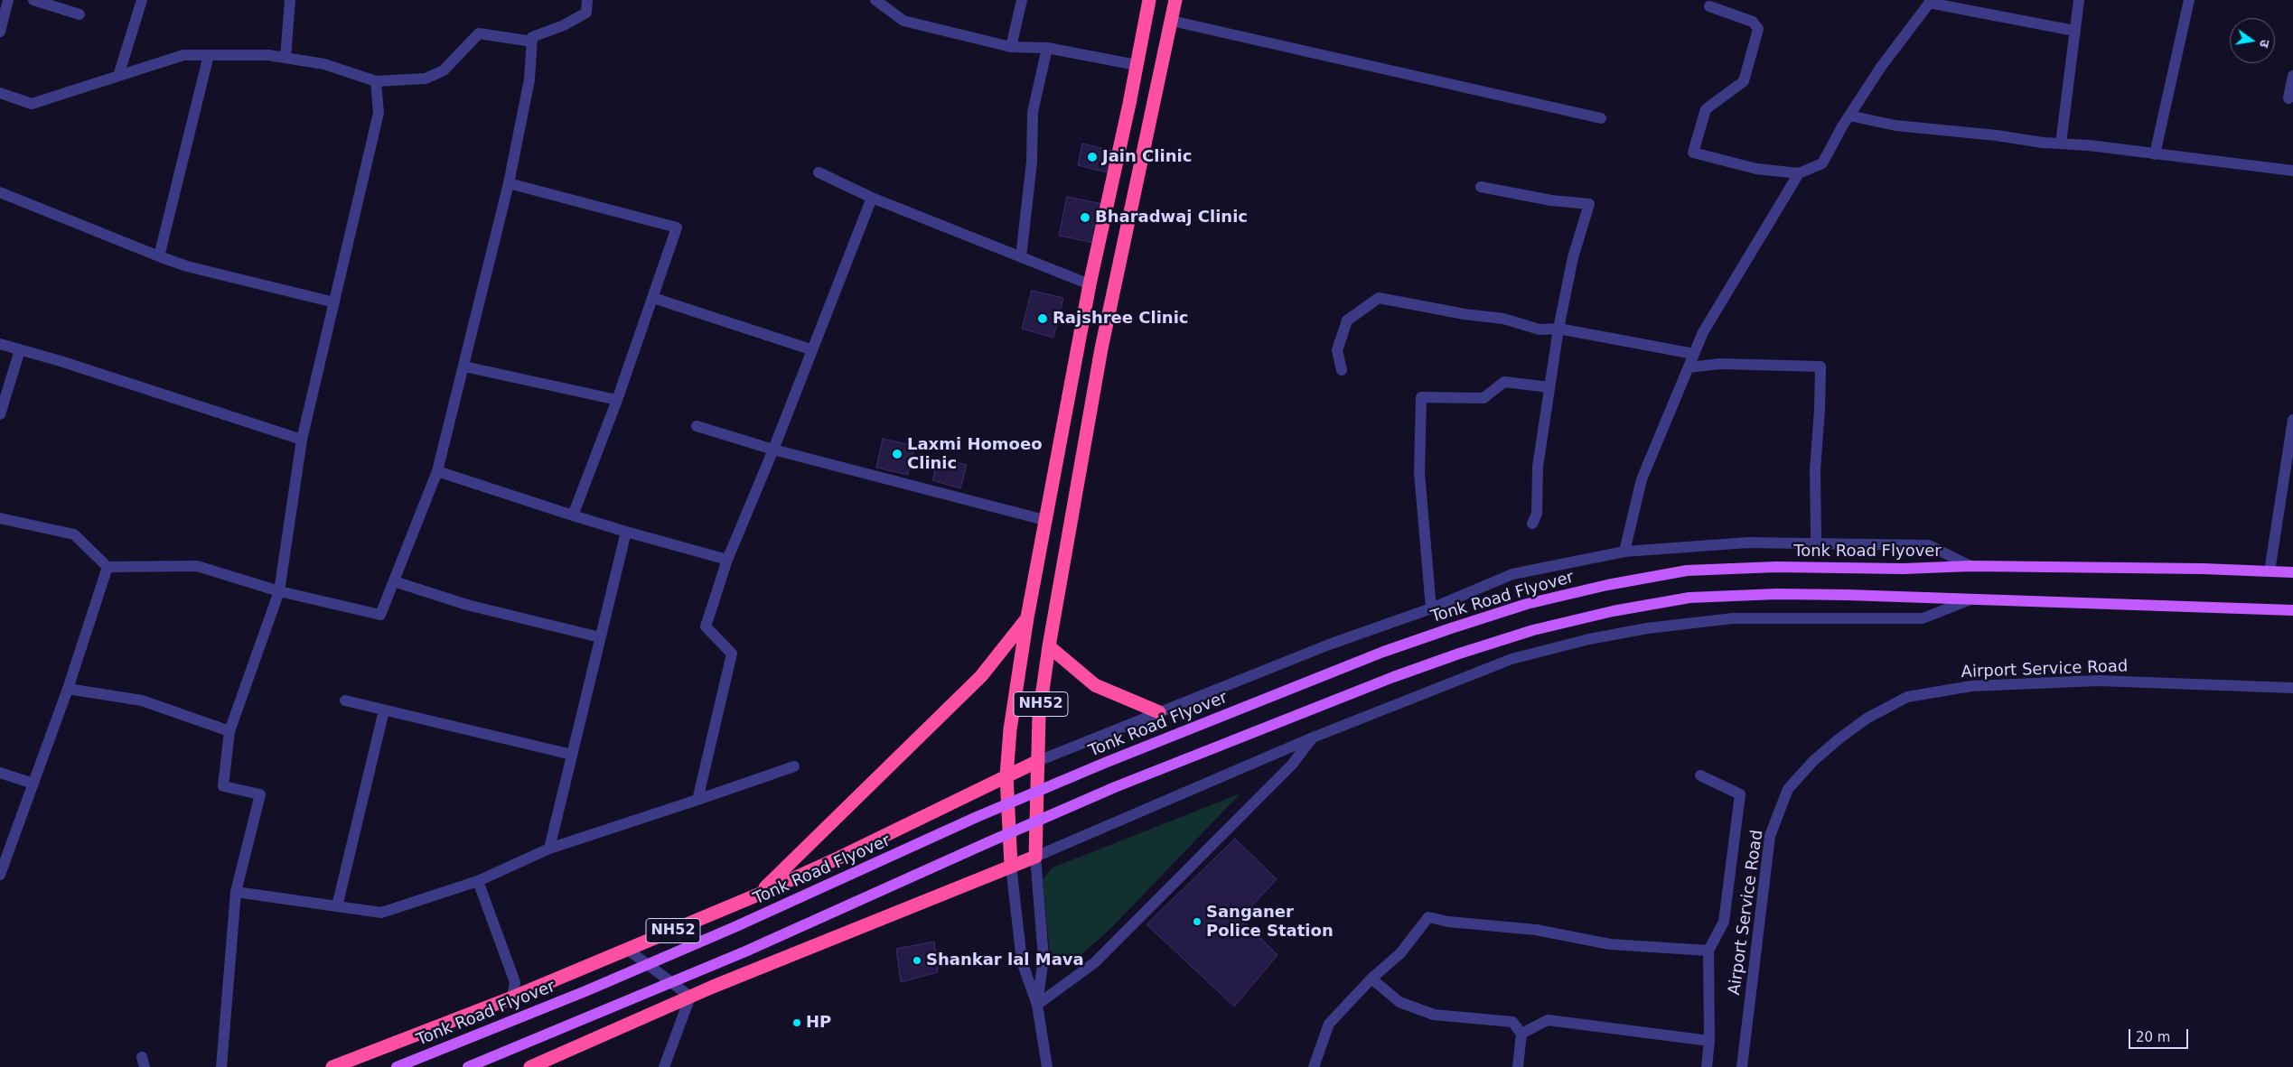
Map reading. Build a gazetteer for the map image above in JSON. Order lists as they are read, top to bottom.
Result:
{
  "streets": {
    "highway": ["NH52"],
    "main road": ["Tonk Road Flyover"],
    "street": ["Airport Service Road"]
  },
  "places": [
    "Jain Clinic",
    "Bharadwaj Clinic",
    "Rajshree Clinic",
    "Laxmi Homoeo Clinic",
    "Sanganer Police Station",
    "Shankar lal Mava",
    "HP"
  ],
  "scale_bar": "20 m",
  "north": "right"
}
